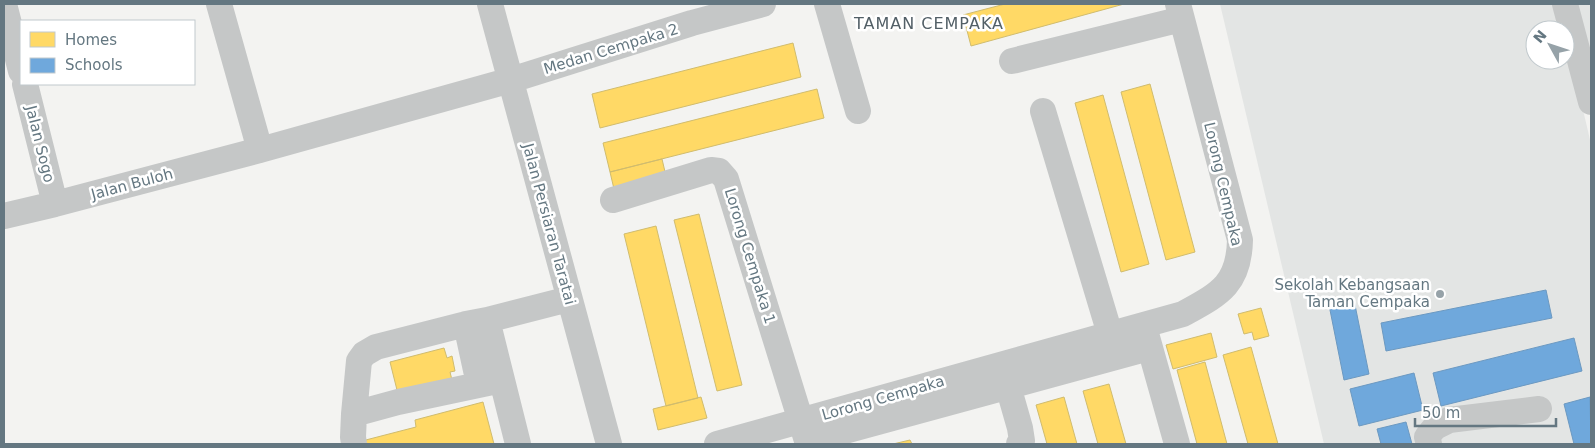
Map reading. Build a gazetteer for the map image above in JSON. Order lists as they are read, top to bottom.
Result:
{
  "streets": {
    "street": [
      "Medan Cempaka 2",
      "Jalan Sogo",
      "Jalan Buloh",
      "Lorong Cempaka",
      "Jalan Persiaran Taratai",
      "Lorong Cempaka 1"
    ]
  },
  "crossings": [
    ["Medan Cempaka 2", "Jalan Buloh"],
    ["Medan Cempaka 2", "Jalan Persiaran Taratai"],
    ["Jalan Sogo", "Jalan Buloh"],
    ["Jalan Buloh", "Jalan Persiaran Taratai"],
    ["Lorong Cempaka", "Lorong Cempaka 1"]
  ],
  "districts": ["TAMAN CEMPAKA"],
  "places": ["Sekolah Kebangsaan Taman Cempaka"],
  "legend": ["Homes", "Schools"],
  "scale_bar": "50 m",
  "north": "top left"
}
